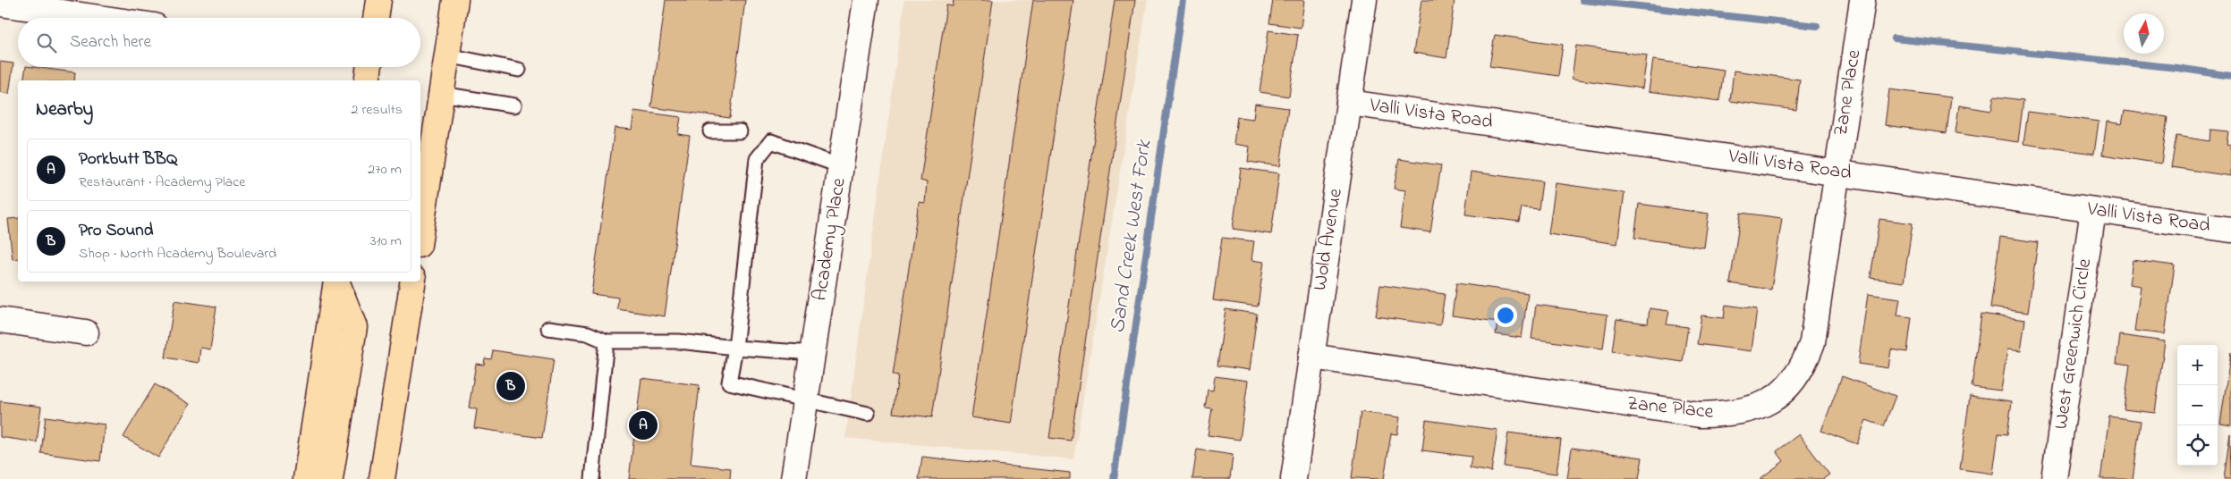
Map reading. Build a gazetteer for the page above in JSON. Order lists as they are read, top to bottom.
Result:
{
  "streets": {
    "street": [
      "Zane Place",
      "Valli Vista Road",
      "Academy Place",
      "Wold Avenue",
      "West Greenwich Circle"
    ]
  },
  "crossings": [
    ["Zane Place", "Valli Vista Road"],
    ["Zane Place", "Wold Avenue"],
    ["Valli Vista Road", "Wold Avenue"],
    ["Valli Vista Road", "West Greenwich Circle"]
  ],
  "water": ["Sand Creek West Fork"],
  "north": "top",
  "page": {
    "search": "Search here",
    "heading": ["Nearby", "2 results"],
    "list": [
      {
        "mark": "A",
        "name": "Porkbutt BBQ",
        "note": "Restaurant · Academy Place",
        "value": "270 m"
      },
      {
        "mark": "B",
        "name": "Pro Sound",
        "note": "Shop · North Academy Boulevard",
        "value": "310 m"
      }
    ],
    "map_buttons": ["+", "−"],
    "pins": ["B", "A"]
  }
}
